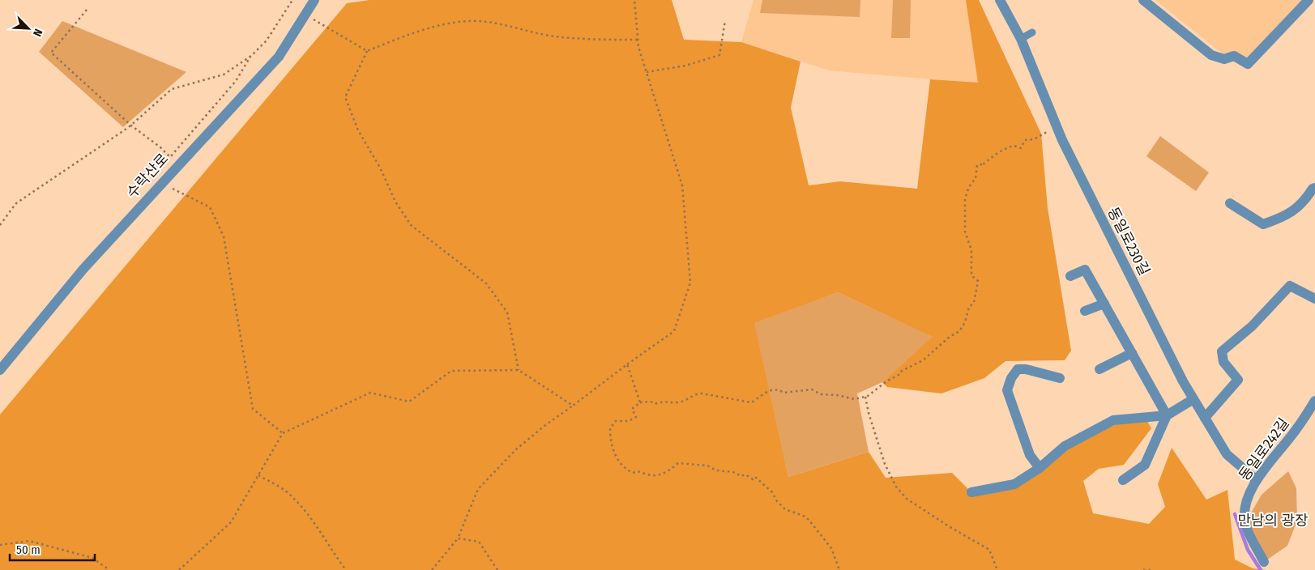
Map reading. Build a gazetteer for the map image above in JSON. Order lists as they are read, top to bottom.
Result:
{
  "streets": {
    "street": ["수락산로", "동일로230길", "동일로242길"]
  },
  "crossings": [
    ["동일로230길", "동일로242길"]
  ],
  "parks": ["만남의 광장"],
  "scale_bar": "50 m",
  "north": "bottom right"
}
